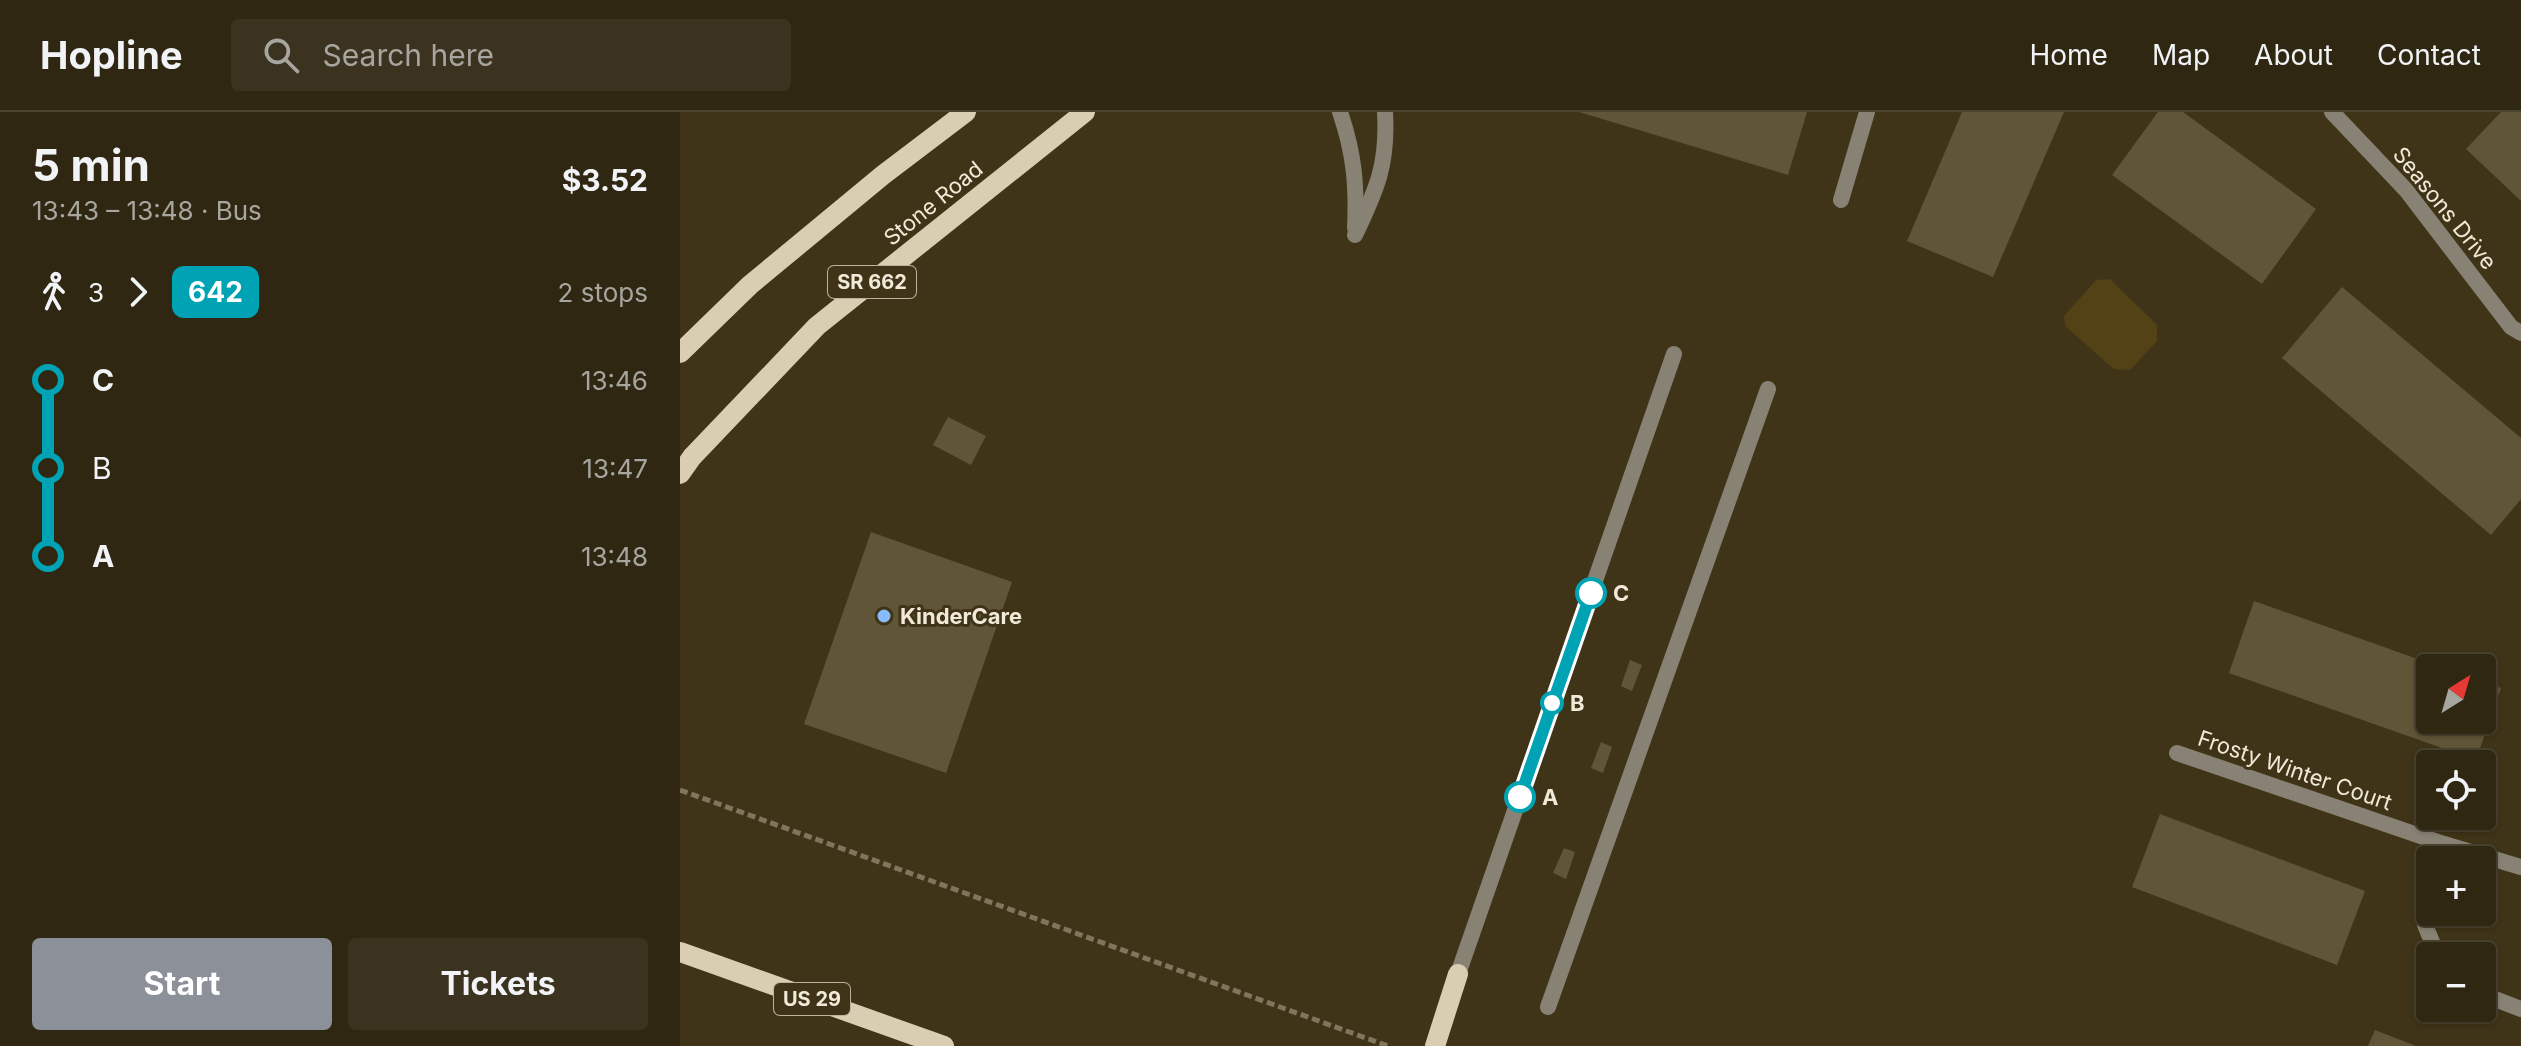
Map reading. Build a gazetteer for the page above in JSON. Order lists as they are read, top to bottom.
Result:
{
  "streets": {
    "main road": ["Stone Road", "SR 662", "US 29"],
    "street": ["Seasons Drive", "Frosty Winter Court"]
  },
  "places": [
    "C",
    "KinderCare",
    "B",
    "A"
  ],
  "lines": ["bus line 642"],
  "north": "top right",
  "page": {
    "header": "Hopline",
    "search": "Search here",
    "nav": [
      "Home",
      "Map",
      "About",
      "Contact"
    ],
    "heading": ["5 min", "13:43 – 13:48 · Bus", "$3.52"],
    "legs": ["3", "642", "2 stops"],
    "list": [
      {
        "name": "C",
        "value": "13:46"
      },
      {
        "name": "B",
        "value": "13:47"
      },
      {
        "name": "A",
        "value": "13:48"
      }
    ],
    "map_buttons": ["+", "−"],
    "buttons": ["Start", "Tickets"]
  }
}
